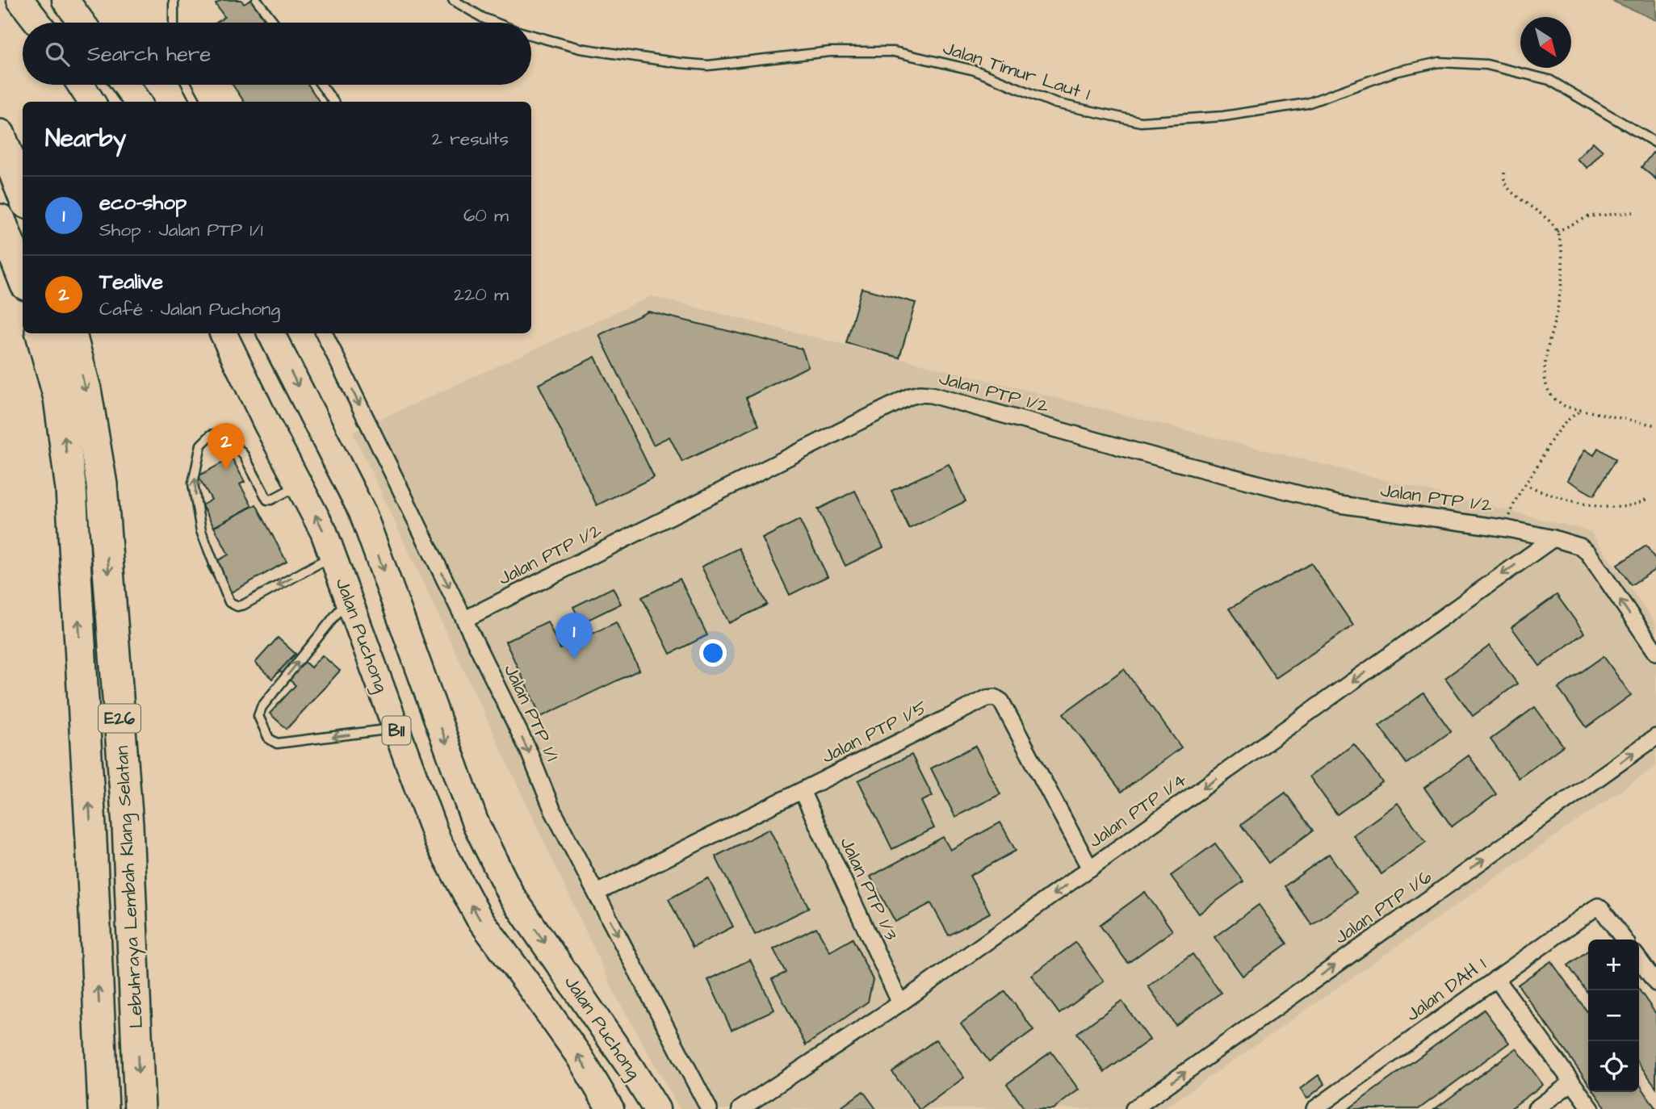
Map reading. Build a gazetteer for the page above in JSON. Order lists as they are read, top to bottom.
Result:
{
  "streets": {
    "highway": ["E26", "Lebuhraya Lembah Klang Selatan"],
    "main road": ["Jalan Puchong", "B11"],
    "street": [
      "Jalan PTP 1/2",
      "Jalan PTP 1/1",
      "Jalan PTP 1/5",
      "Jalan PTP 1/4",
      "Jalan PTP 1/3",
      "Jalan PTP 1/6",
      "Jalan DAH 1"
    ],
    "lane": ["Jalan Timur Laut 1"]
  },
  "crossings": [
    ["Jalan PTP 1/2", "Jalan PTP 1/1"],
    ["Jalan PTP 1/2", "Jalan PTP 1/4"],
    ["Jalan PTP 1/1", "Jalan PTP 1/5"],
    ["Jalan PTP 1/5", "Jalan PTP 1/4"],
    ["Jalan PTP 1/5", "Jalan PTP 1/3"],
    ["Jalan PTP 1/4", "Jalan PTP 1/3"]
  ],
  "one_way": ["Jalan PTP 1/1", "Jalan PTP 1/4", "Jalan PTP 1/6"],
  "north": "bottom right",
  "page": {
    "search": "Search here",
    "heading": ["Nearby", "2 results"],
    "list": [
      {
        "mark": "1",
        "name": "eco-shop",
        "note": "Shop · Jalan PTP 1/1",
        "value": "60 m"
      },
      {
        "mark": "2",
        "name": "Tealive",
        "note": "Café · Jalan Puchong",
        "value": "220 m"
      }
    ],
    "pins": ["2", "1"],
    "map_buttons": ["+", "−"]
  }
}
